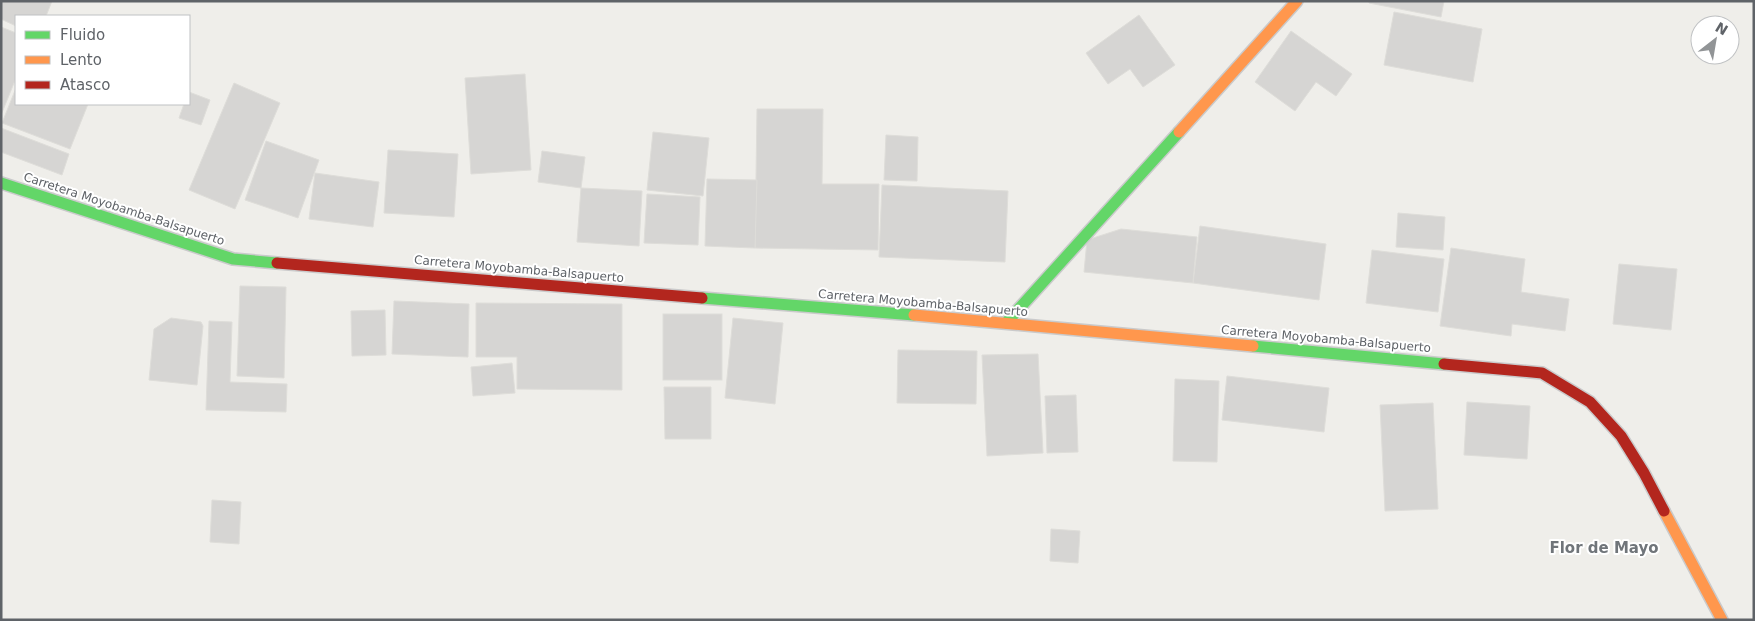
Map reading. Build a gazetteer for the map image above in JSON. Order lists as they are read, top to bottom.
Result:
{
  "streets": {
    "street": ["Carretera Moyobamba-Balsapuerto"]
  },
  "districts": ["Flor de Mayo"],
  "legend": ["Fluido", "Lento", "Atasco"],
  "north": "top right"
}
